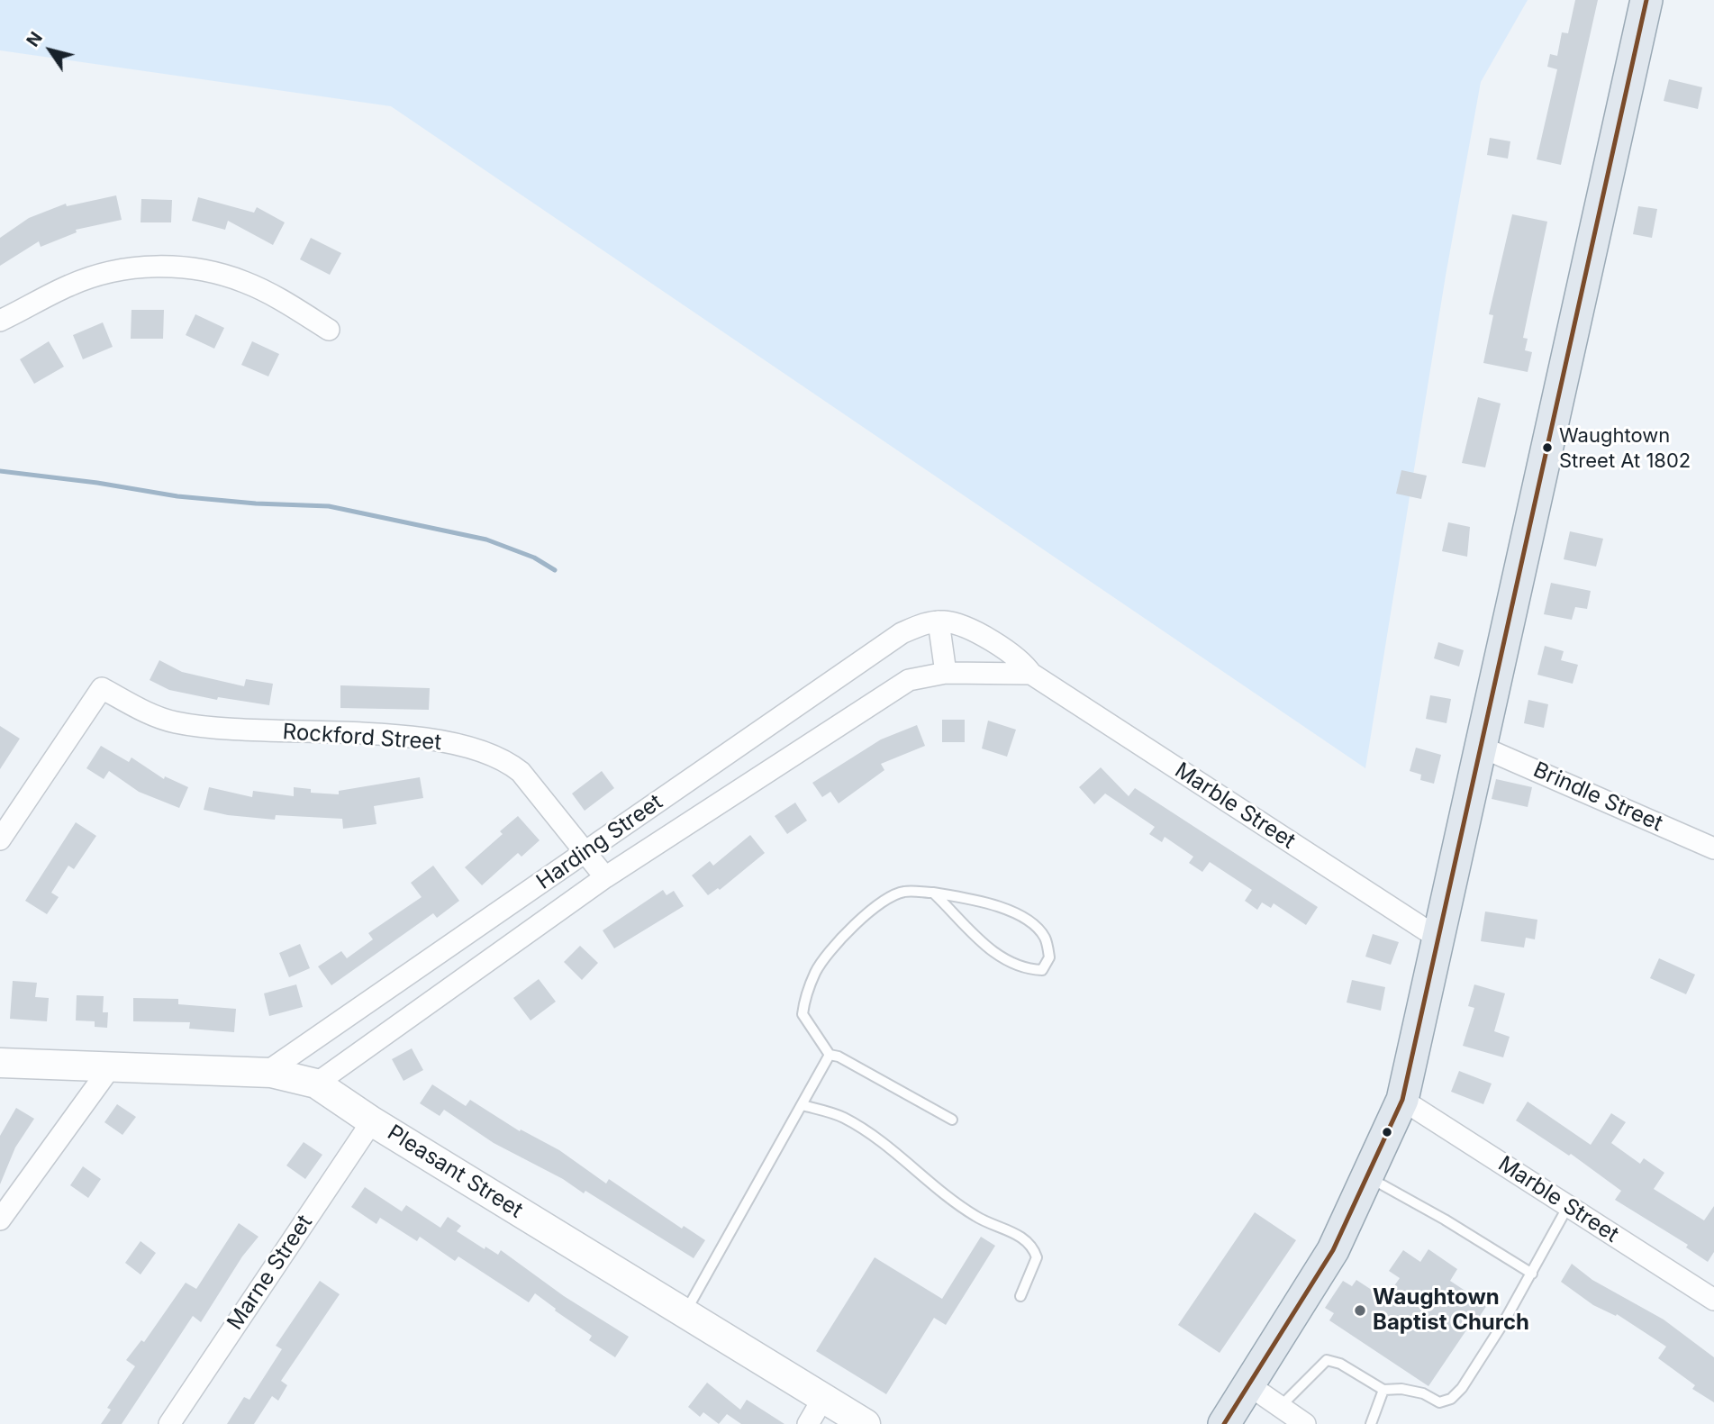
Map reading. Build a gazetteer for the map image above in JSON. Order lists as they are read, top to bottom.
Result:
{
  "streets": {
    "street": [
      "Rockford Street",
      "Brindle Street",
      "Marble Street",
      "Harding Street",
      "Pleasant Street",
      "Marne Street"
    ]
  },
  "crossings": [
    ["Rockford Street", "Harding Street"],
    ["Marble Street", "Harding Street"],
    ["Harding Street", "Pleasant Street"],
    ["Pleasant Street", "Marne Street"]
  ],
  "places": ["Waughtown Street At 1802", "Waughtown Baptist Church"],
  "north": "top left"
}
